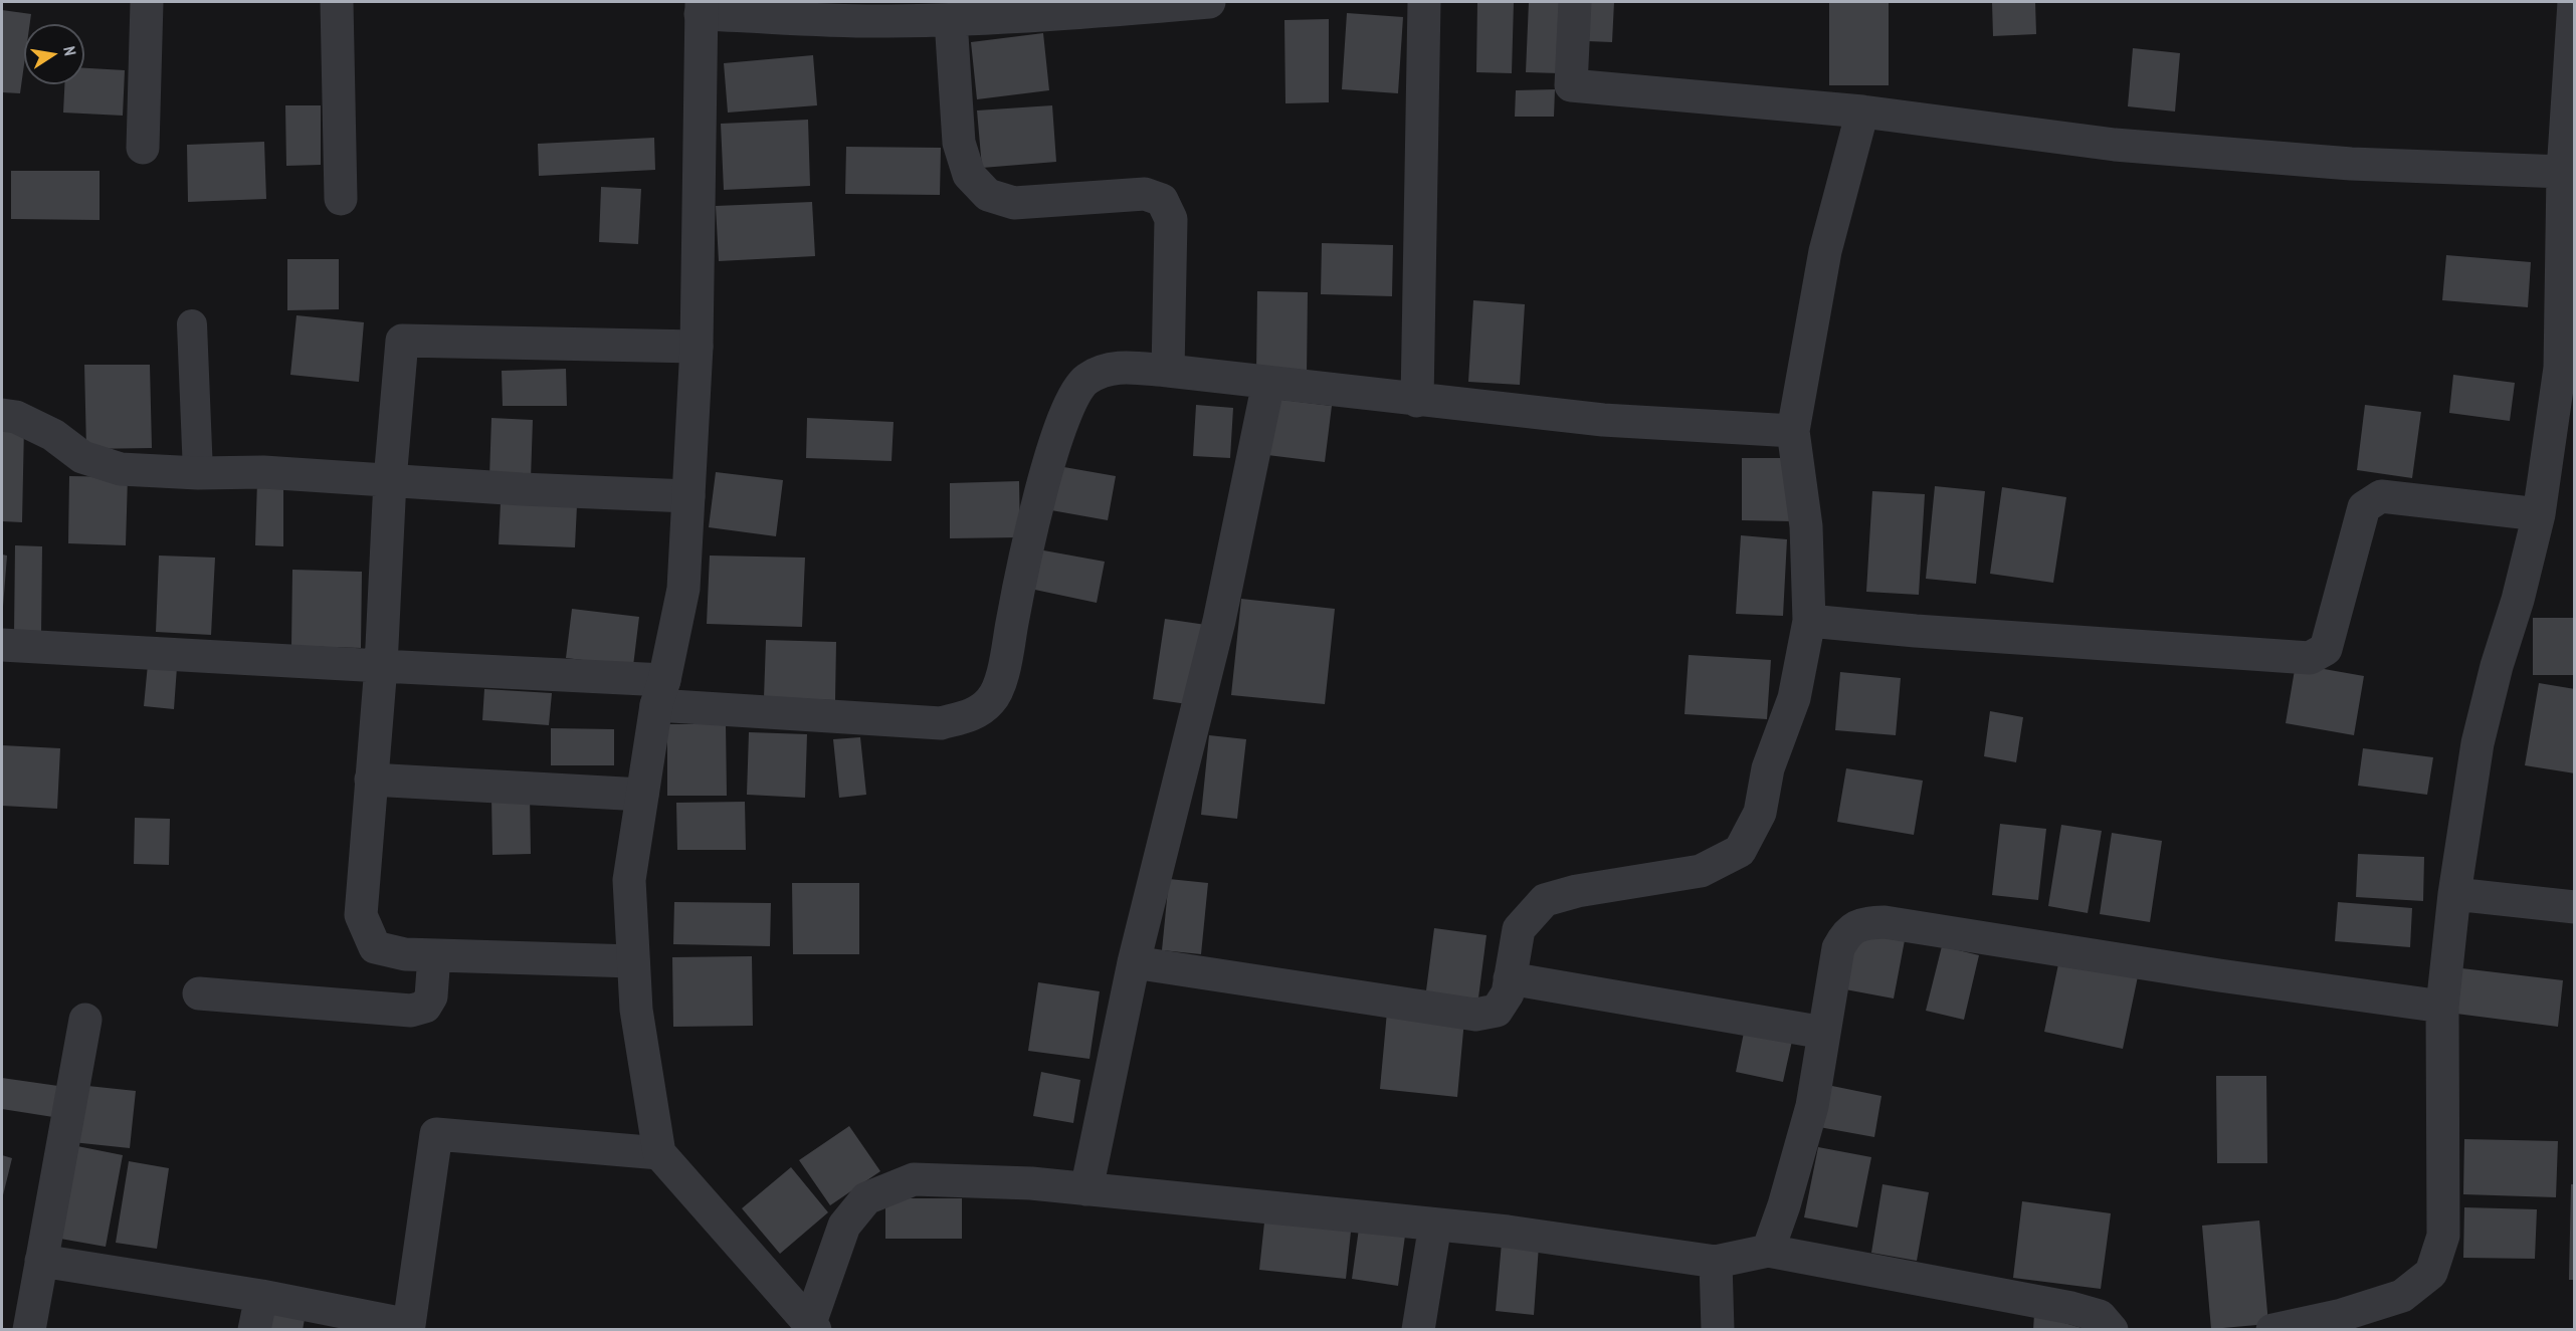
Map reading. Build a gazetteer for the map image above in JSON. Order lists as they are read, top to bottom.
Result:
{
  "north": "right"
}
